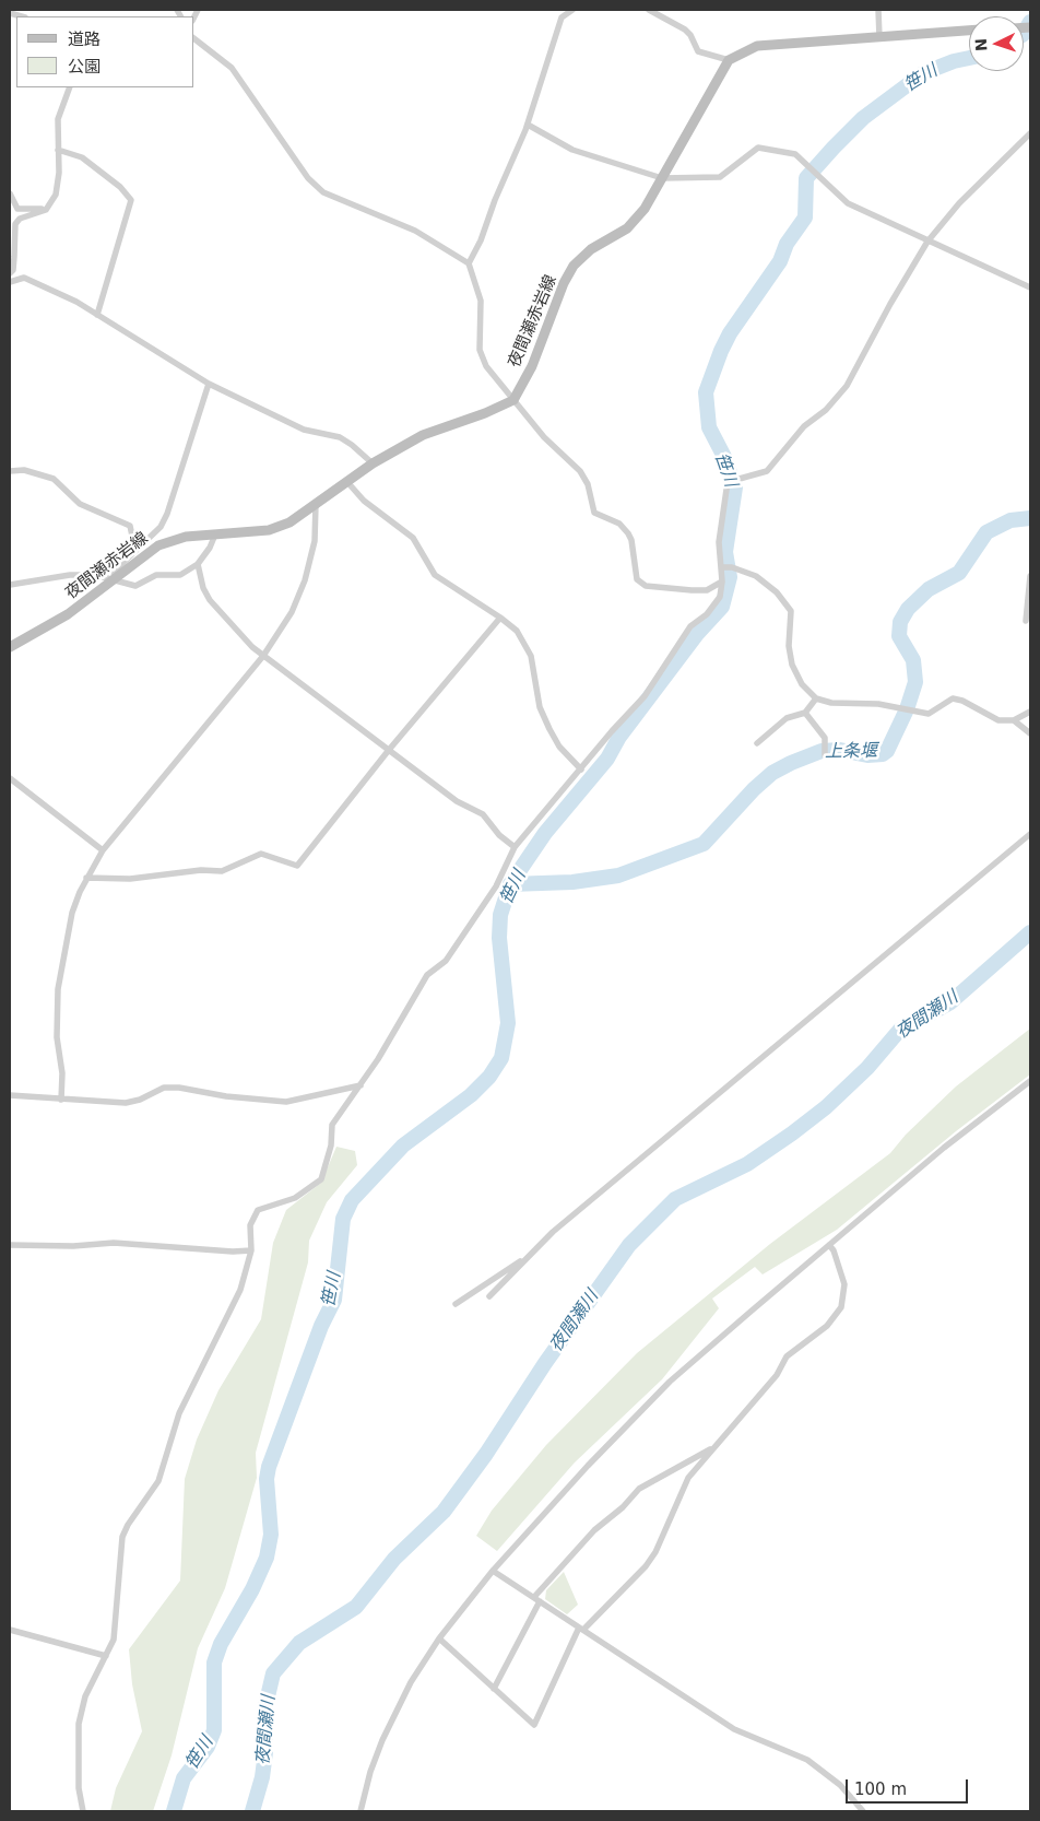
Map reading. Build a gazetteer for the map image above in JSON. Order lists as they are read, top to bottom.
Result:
{
  "streets": {
    "main road": ["夜間瀬赤岩線"]
  },
  "water": ["笹川", "上条堰", "夜間瀬川"],
  "legend": ["道路", "公園"],
  "scale_bar": "100 m",
  "north": "left"
}
